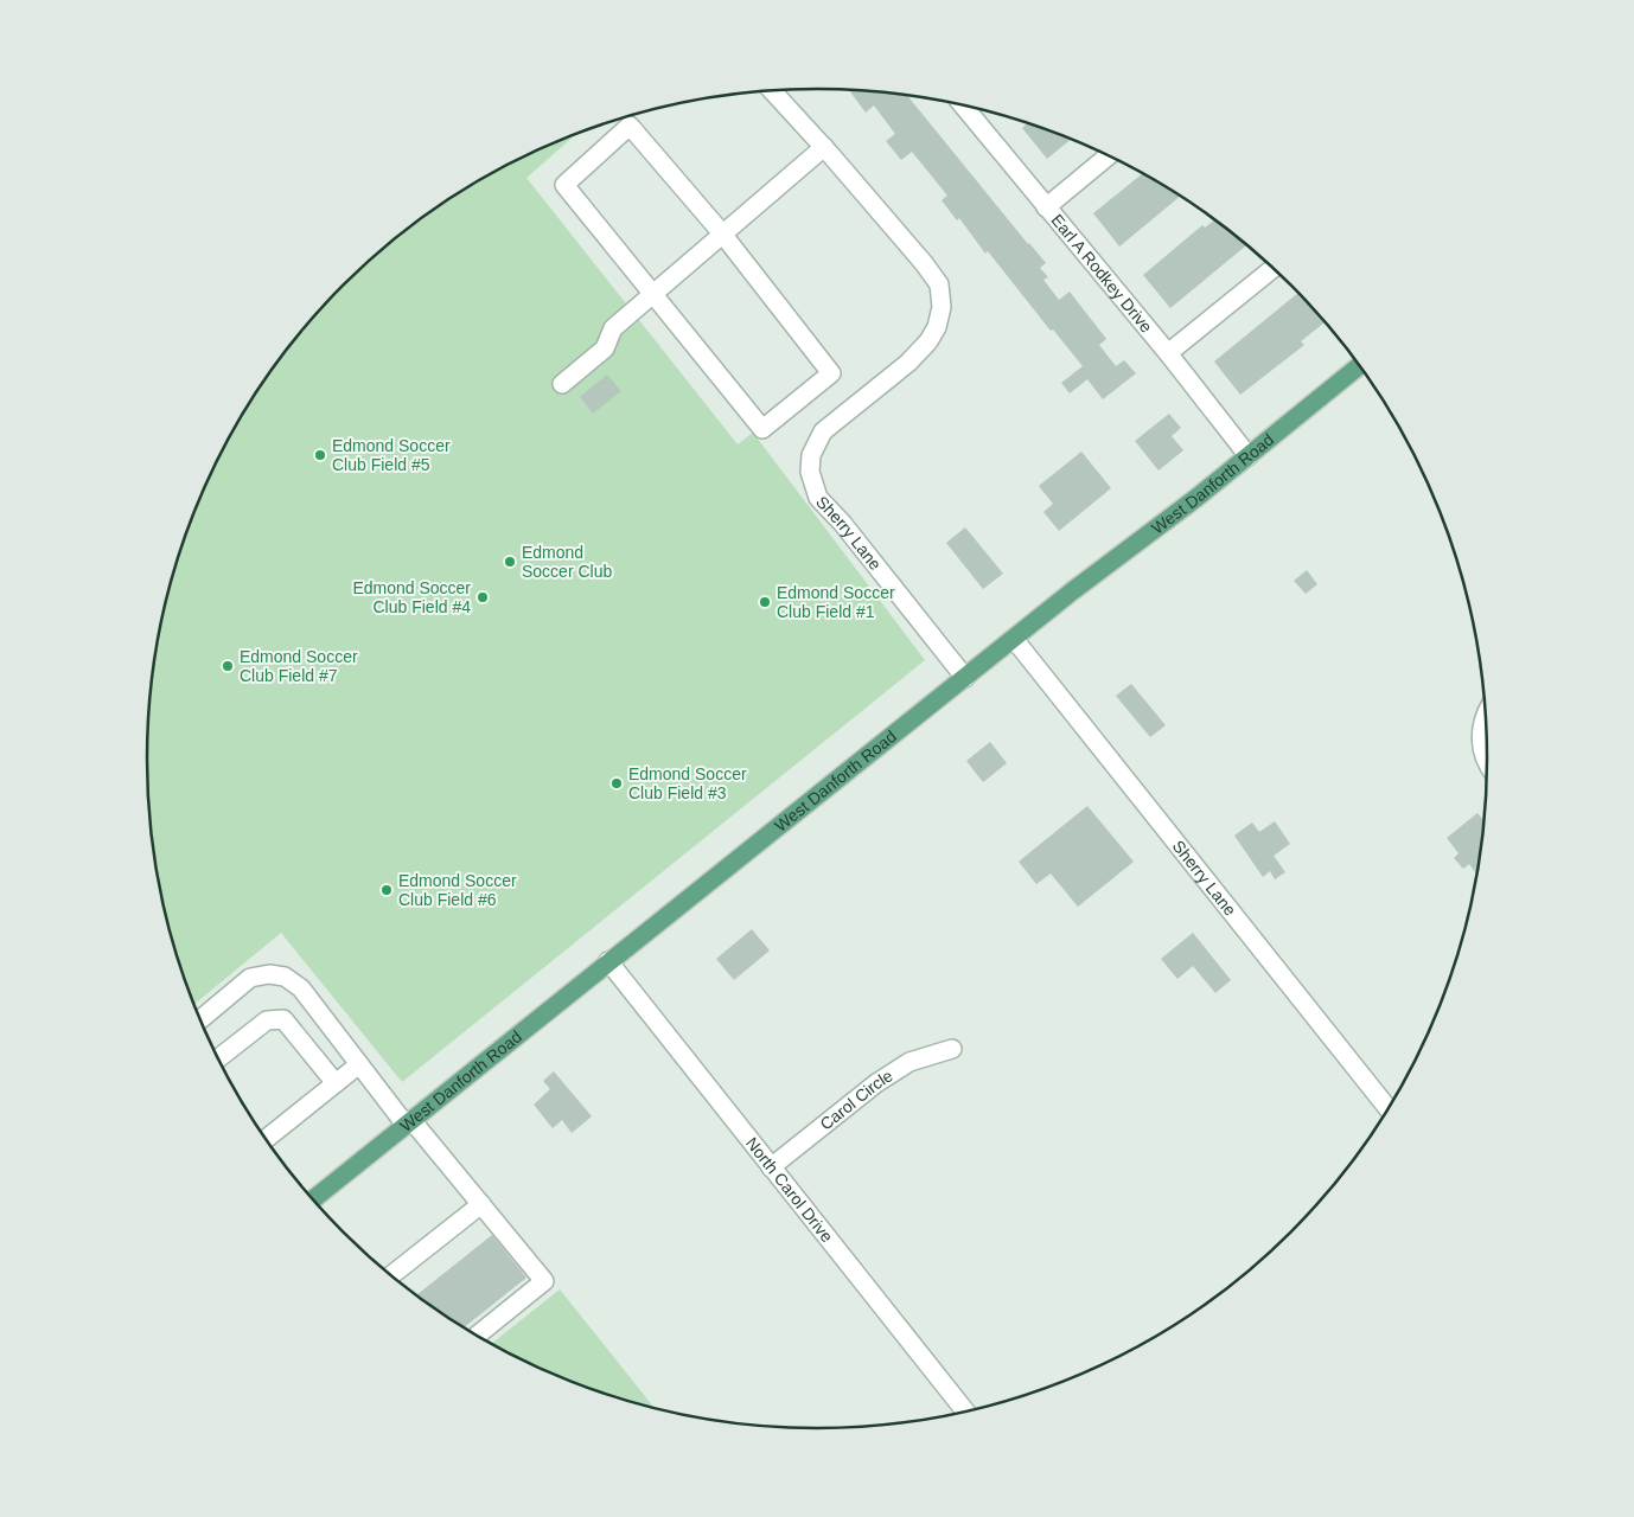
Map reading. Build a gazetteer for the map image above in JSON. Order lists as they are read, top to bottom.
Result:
{
  "streets": {
    "main road": ["West Danforth Road"],
    "street": [
      "Earl A Rodkey Drive",
      "Sherry Lane",
      "Carol Circle",
      "North Carol Drive"
    ]
  },
  "crossings": [
    ["Earl A Rodkey Drive", "West Danforth Road"],
    ["West Danforth Road", "Sherry Lane"],
    ["West Danforth Road", "North Carol Drive"],
    ["Carol Circle", "North Carol Drive"]
  ],
  "places": [
    "Edmond Soccer Club Field #5",
    "Edmond Soccer Club",
    "Edmond Soccer Club Field #4",
    "Edmond Soccer Club Field #1",
    "Edmond Soccer Club Field #7",
    "Edmond Soccer Club Field #3",
    "Edmond Soccer Club Field #6"
  ]
}
